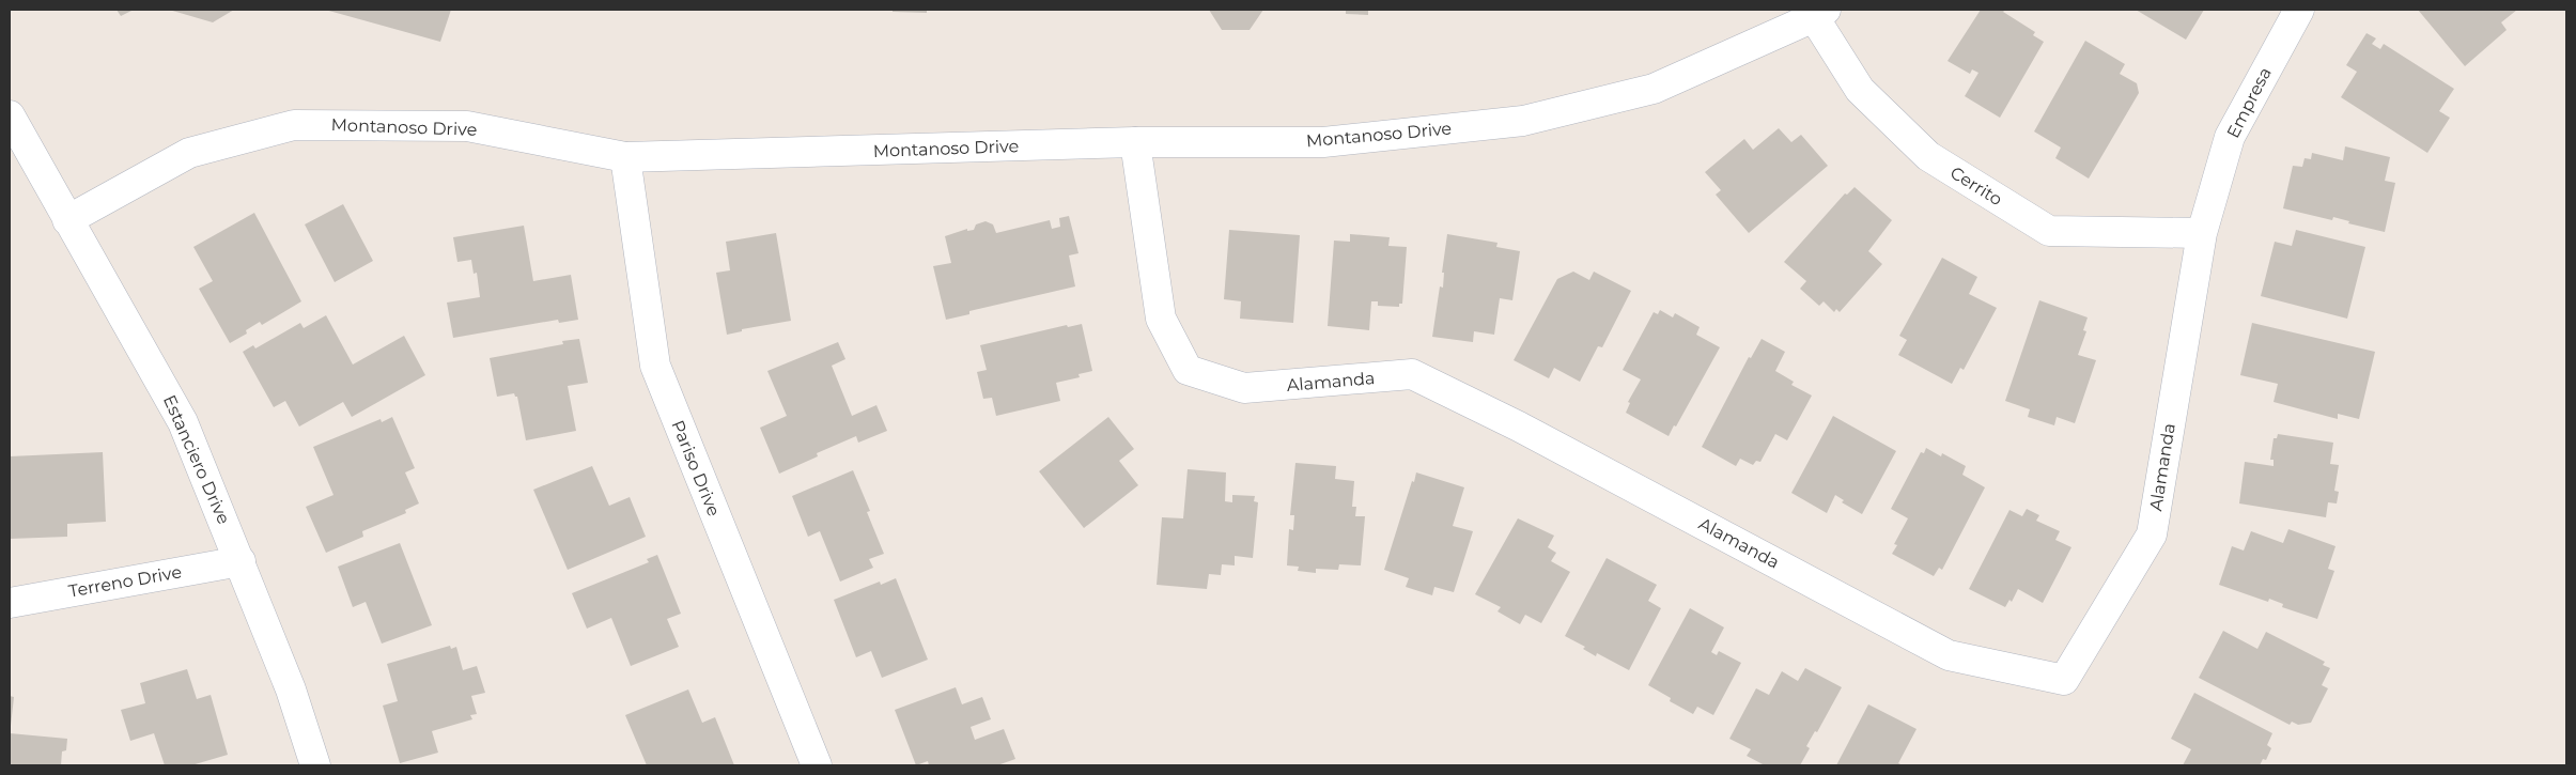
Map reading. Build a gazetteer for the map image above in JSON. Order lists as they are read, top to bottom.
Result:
{
  "streets": {
    "street": [
      "Empresa",
      "Montanoso Drive",
      "Cerrito",
      "Alamanda",
      "Estanciero Drive",
      "Pariso Drive",
      "Terreno Drive"
    ]
  },
  "crossings": [
    ["Empresa", "Cerrito"],
    ["Empresa", "Alamanda"],
    ["Montanoso Drive", "Cerrito"],
    ["Montanoso Drive", "Alamanda"],
    ["Montanoso Drive", "Estanciero Drive"],
    ["Montanoso Drive", "Pariso Drive"],
    ["Cerrito", "Alamanda"],
    ["Estanciero Drive", "Terreno Drive"]
  ]
}
